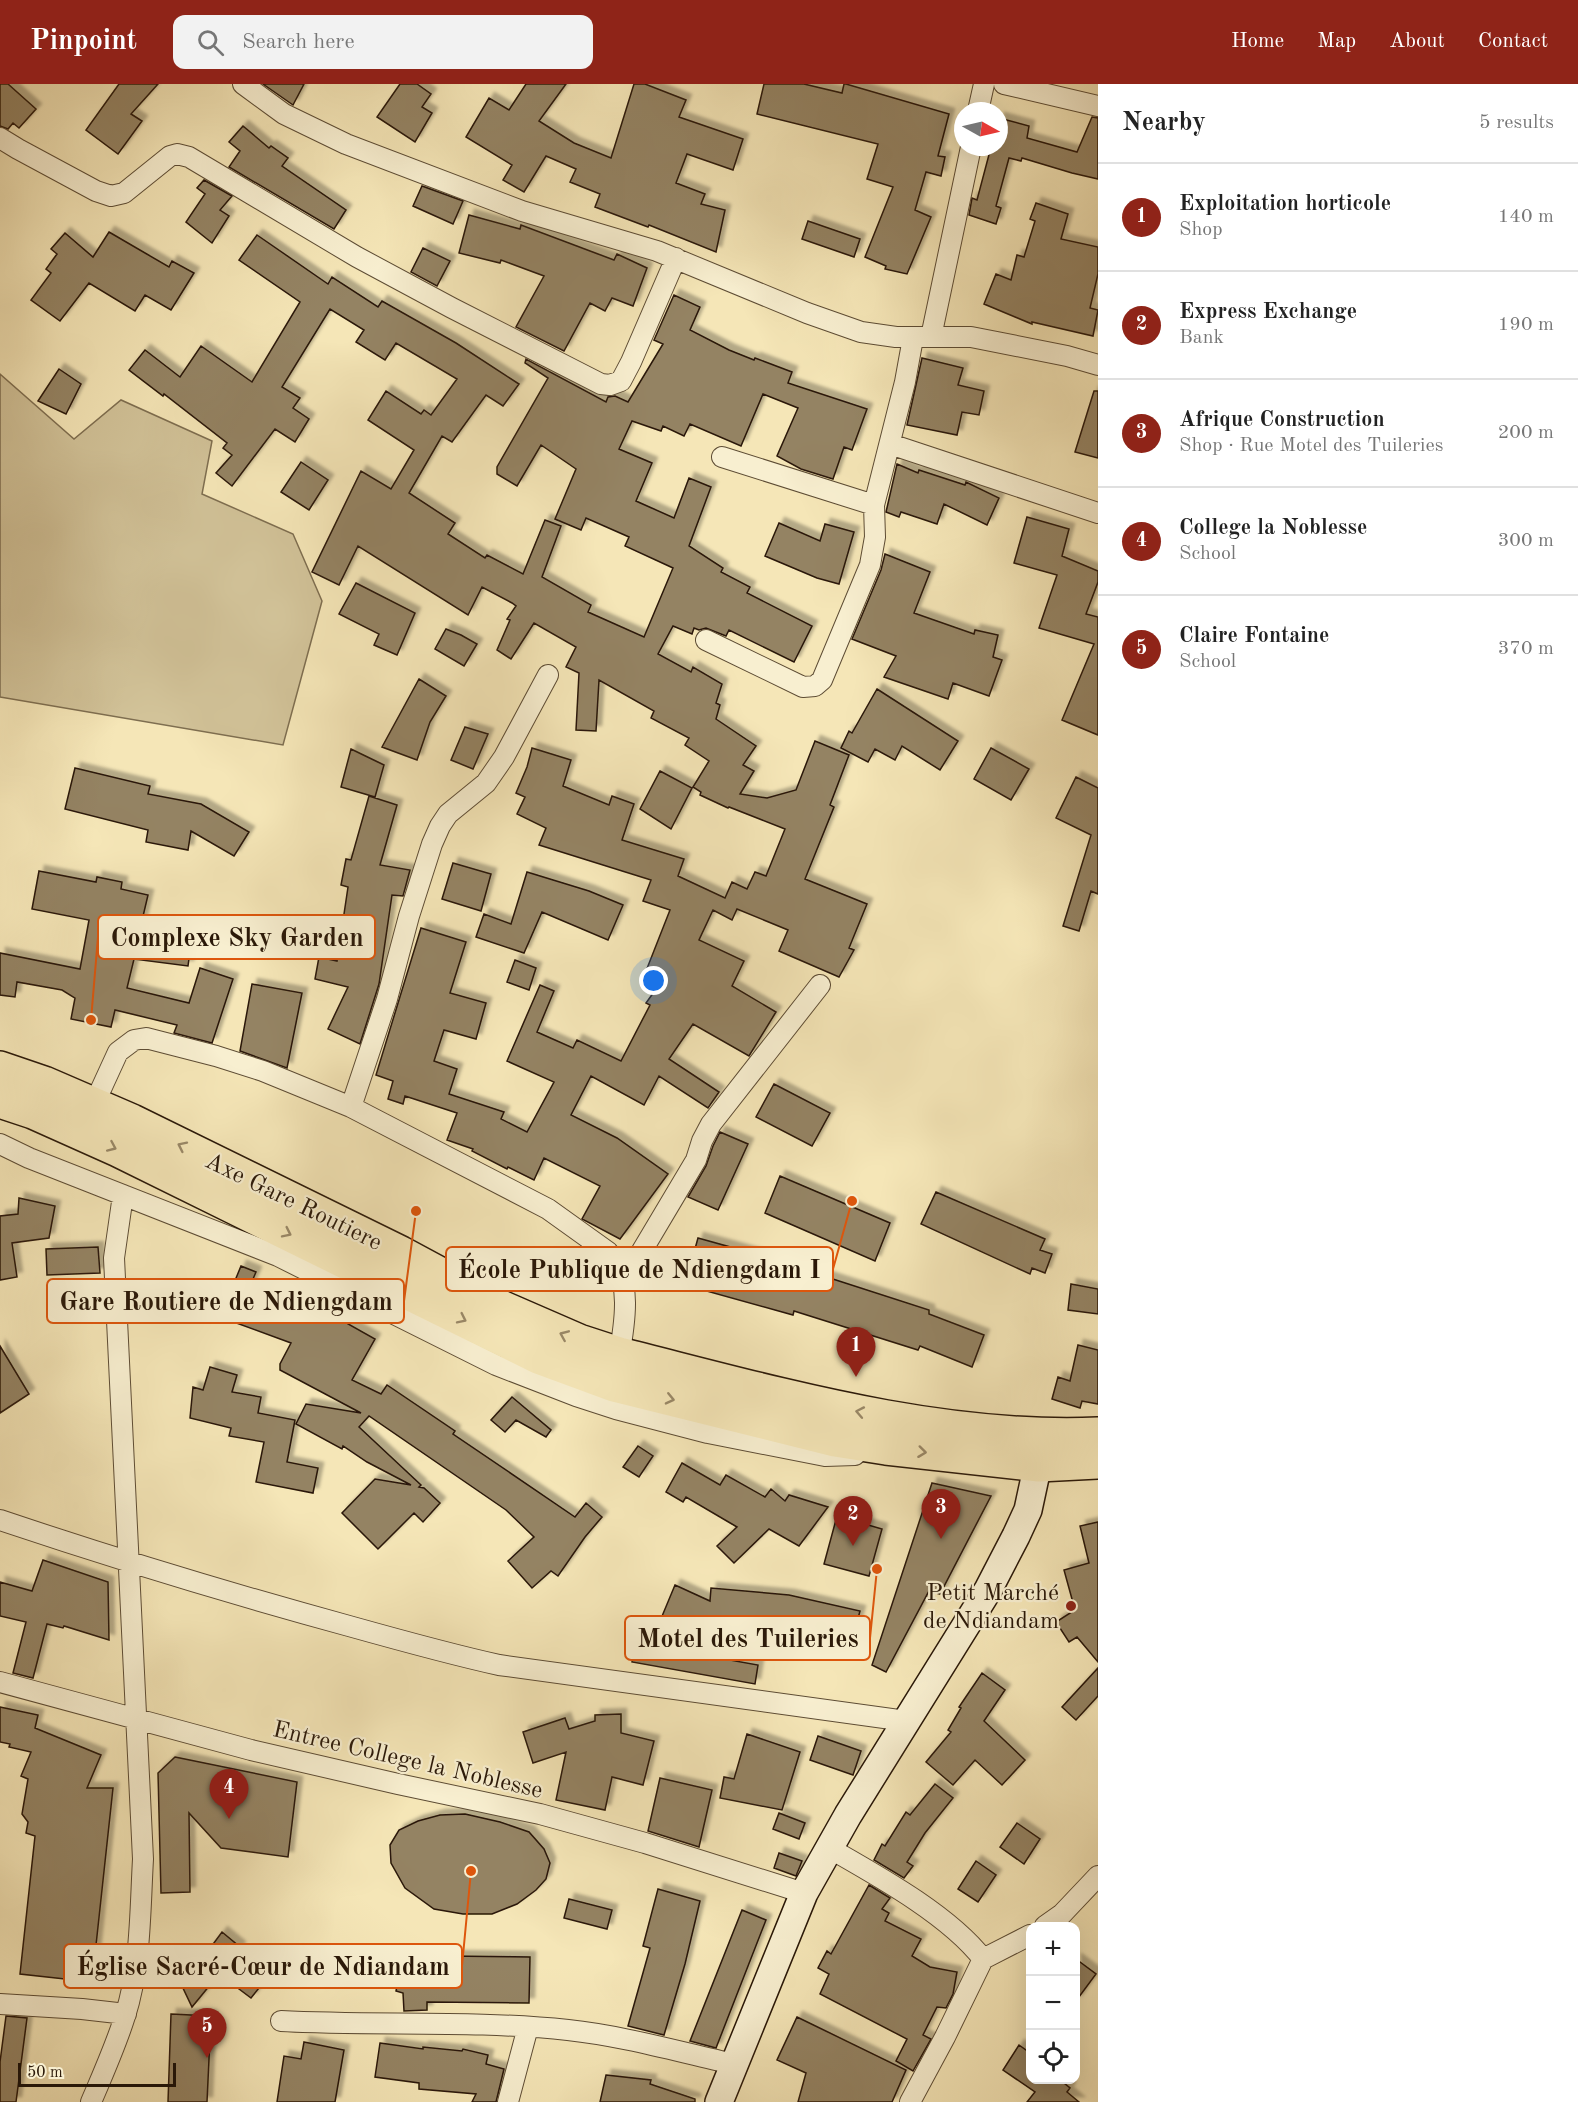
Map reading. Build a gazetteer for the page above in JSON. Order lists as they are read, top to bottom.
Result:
{
  "streets": {
    "highway": ["Axe Gare Routiere"],
    "street": ["Entree College la Noblesse"]
  },
  "places": [
    "Complexe Sky Garden",
    "École Publique de Ndiengdam I",
    "Gare Routiere de Ndiengdam",
    "Motel des Tuileries",
    "Petit Marché de Ndiandam",
    "Église Sacré-Cœur de Ndiandam"
  ],
  "scale_bar": "50 m",
  "north": "right",
  "page": {
    "header": "Pinpoint",
    "search": "Search here",
    "nav": [
      "Home",
      "Map",
      "About",
      "Contact"
    ],
    "heading": ["Nearby", "5 results"],
    "list": [
      {
        "mark": "1",
        "name": "Exploitation horticole",
        "note": "Shop",
        "value": "140 m"
      },
      {
        "mark": "2",
        "name": "Express Exchange",
        "note": "Bank",
        "value": "190 m"
      },
      {
        "mark": "3",
        "name": "Afrique Construction",
        "note": "Shop · Rue Motel des Tuileries",
        "value": "200 m"
      },
      {
        "mark": "4",
        "name": "College la Noblesse",
        "note": "School",
        "value": "300 m"
      },
      {
        "mark": "5",
        "name": "Claire Fontaine",
        "note": "School",
        "value": "370 m"
      }
    ],
    "pins": [
      "1",
      "3",
      "2",
      "4",
      "5"
    ],
    "map_buttons": ["+", "−"],
    "scale": "50 m"
  }
}
